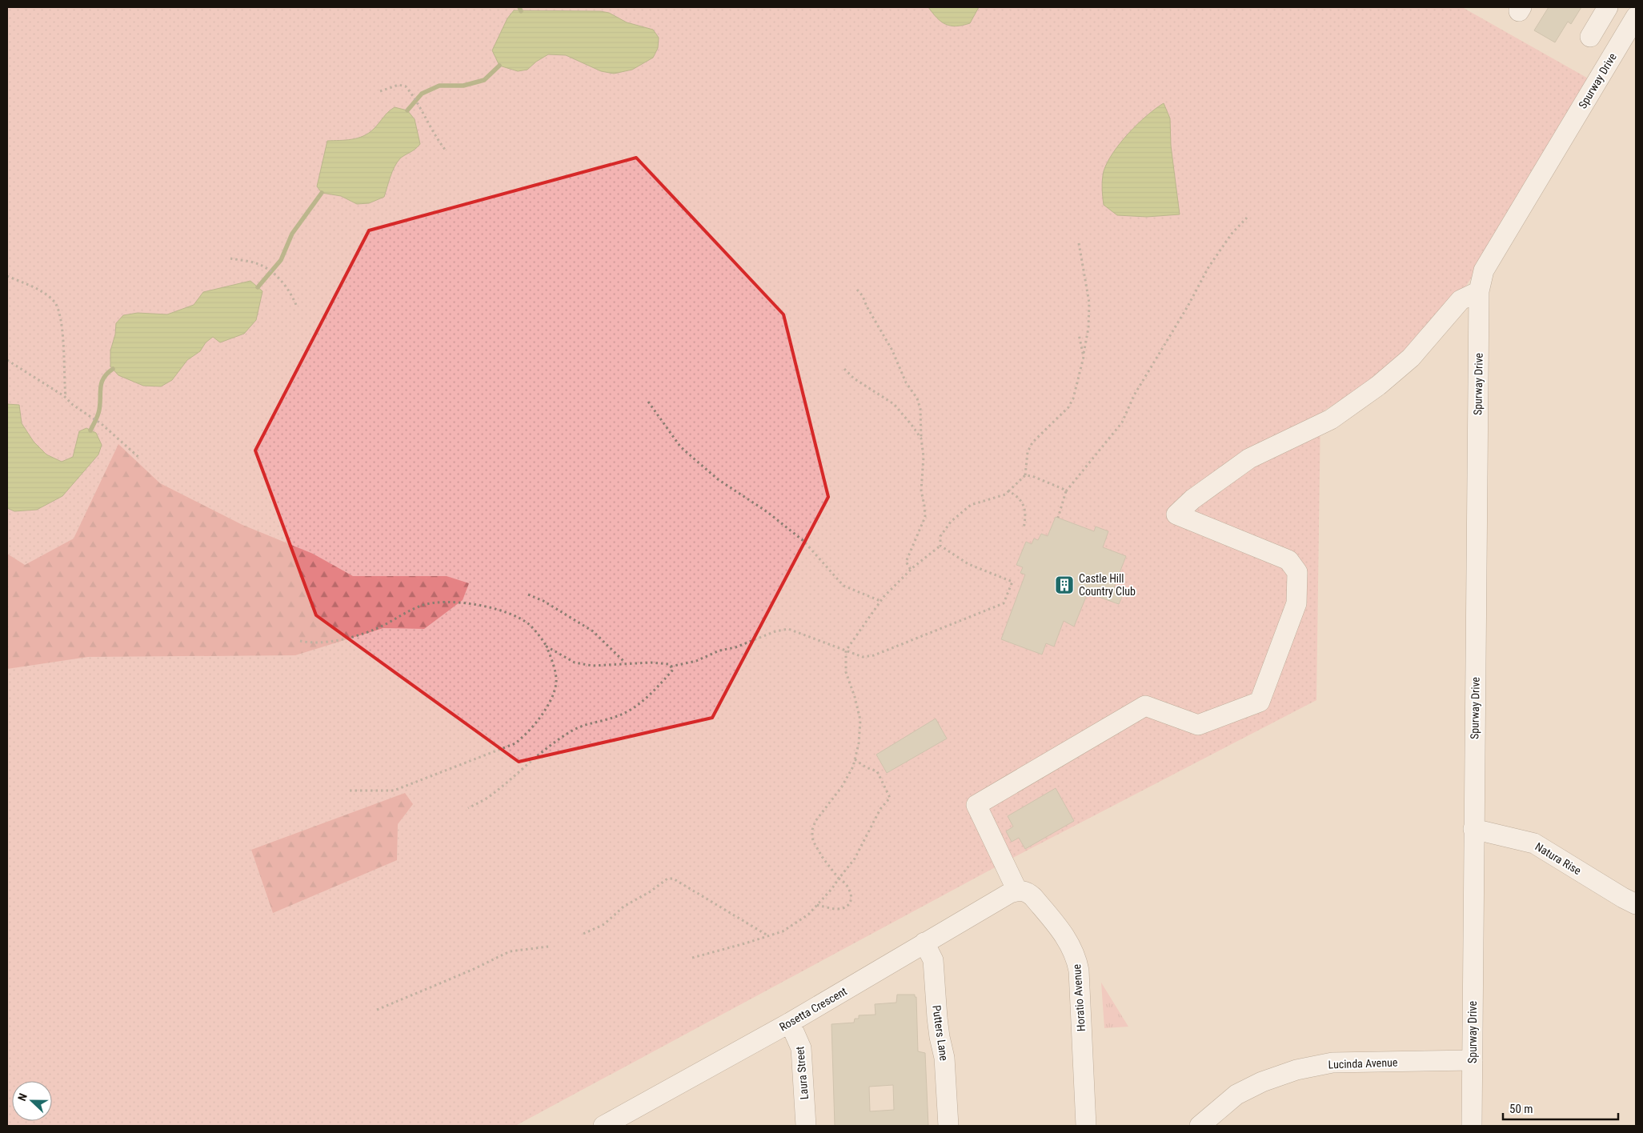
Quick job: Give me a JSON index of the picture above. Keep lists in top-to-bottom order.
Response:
{
  "streets": {
    "street": [
      "Spurway Drive",
      "Natura Rise",
      "Horatio Avenue",
      "Rosetta Crescent",
      "Putters Lane",
      "Lucinda Avenue",
      "Laura Street"
    ]
  },
  "crossings": [
    ["Spurway Drive", "Natura Rise"],
    ["Spurway Drive", "Lucinda Avenue"],
    ["Horatio Avenue", "Rosetta Crescent"],
    ["Rosetta Crescent", "Putters Lane"],
    ["Rosetta Crescent", "Laura Street"]
  ],
  "places": {
    "building": ["Castle Hill Country Club"]
  },
  "scale_bar": "50 m",
  "north": "left"
}
